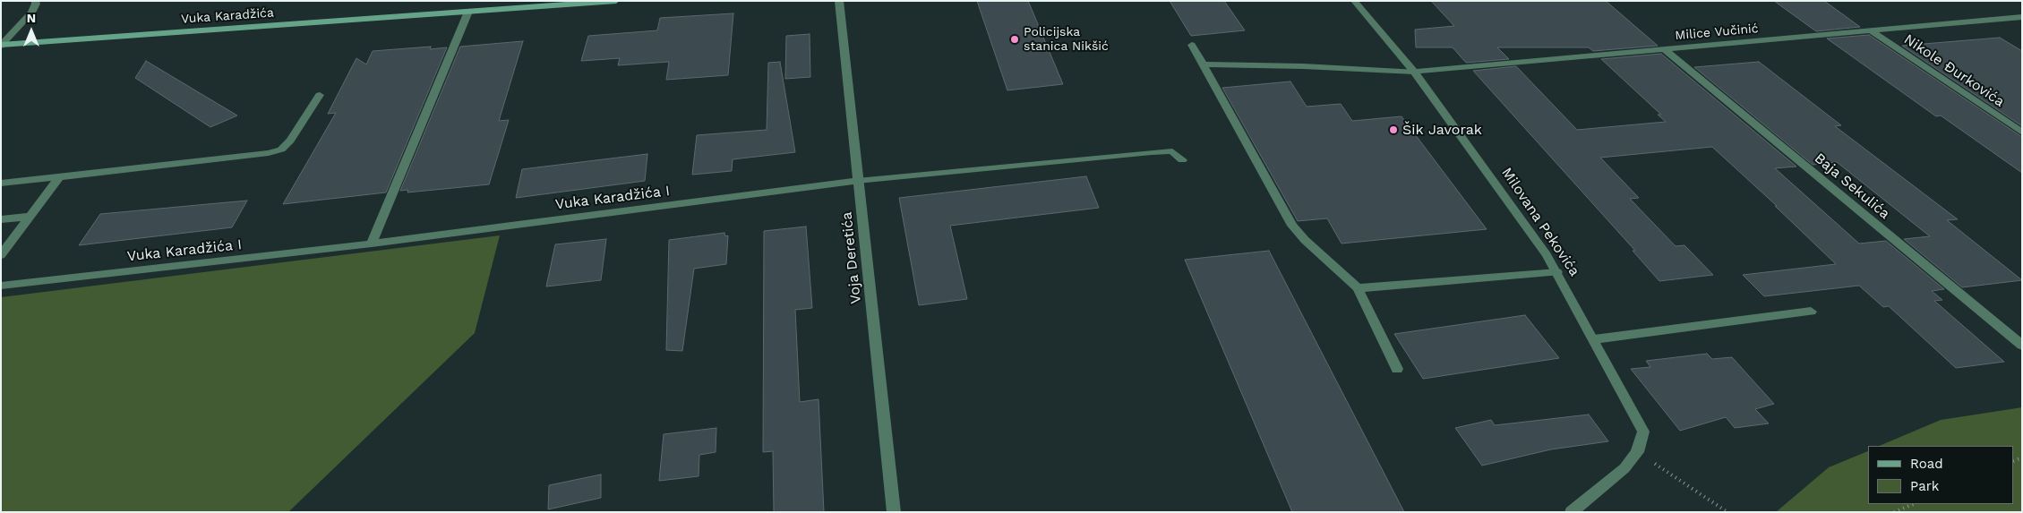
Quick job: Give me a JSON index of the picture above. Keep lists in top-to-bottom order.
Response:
{
  "streets": {
    "street": [
      "Vuka Karadžića",
      "Milice Vučinić",
      "Nikole Đurkovića",
      "Baja Sekulića",
      "Vuka Karadžića I",
      "Milovana Pekovića",
      "Voja Deretića"
    ]
  },
  "crossings": [
    ["Milice Vučinić", "Nikole Đurkovića"],
    ["Milice Vučinić", "Baja Sekulića"],
    ["Milice Vučinić", "Milovana Pekovića"],
    ["Vuka Karadžića I", "Voja Deretića"]
  ],
  "places": ["Policijska stanica Nikšić", "Šik Javorak"],
  "legend": ["Road", "Park"],
  "north": "top"
}
